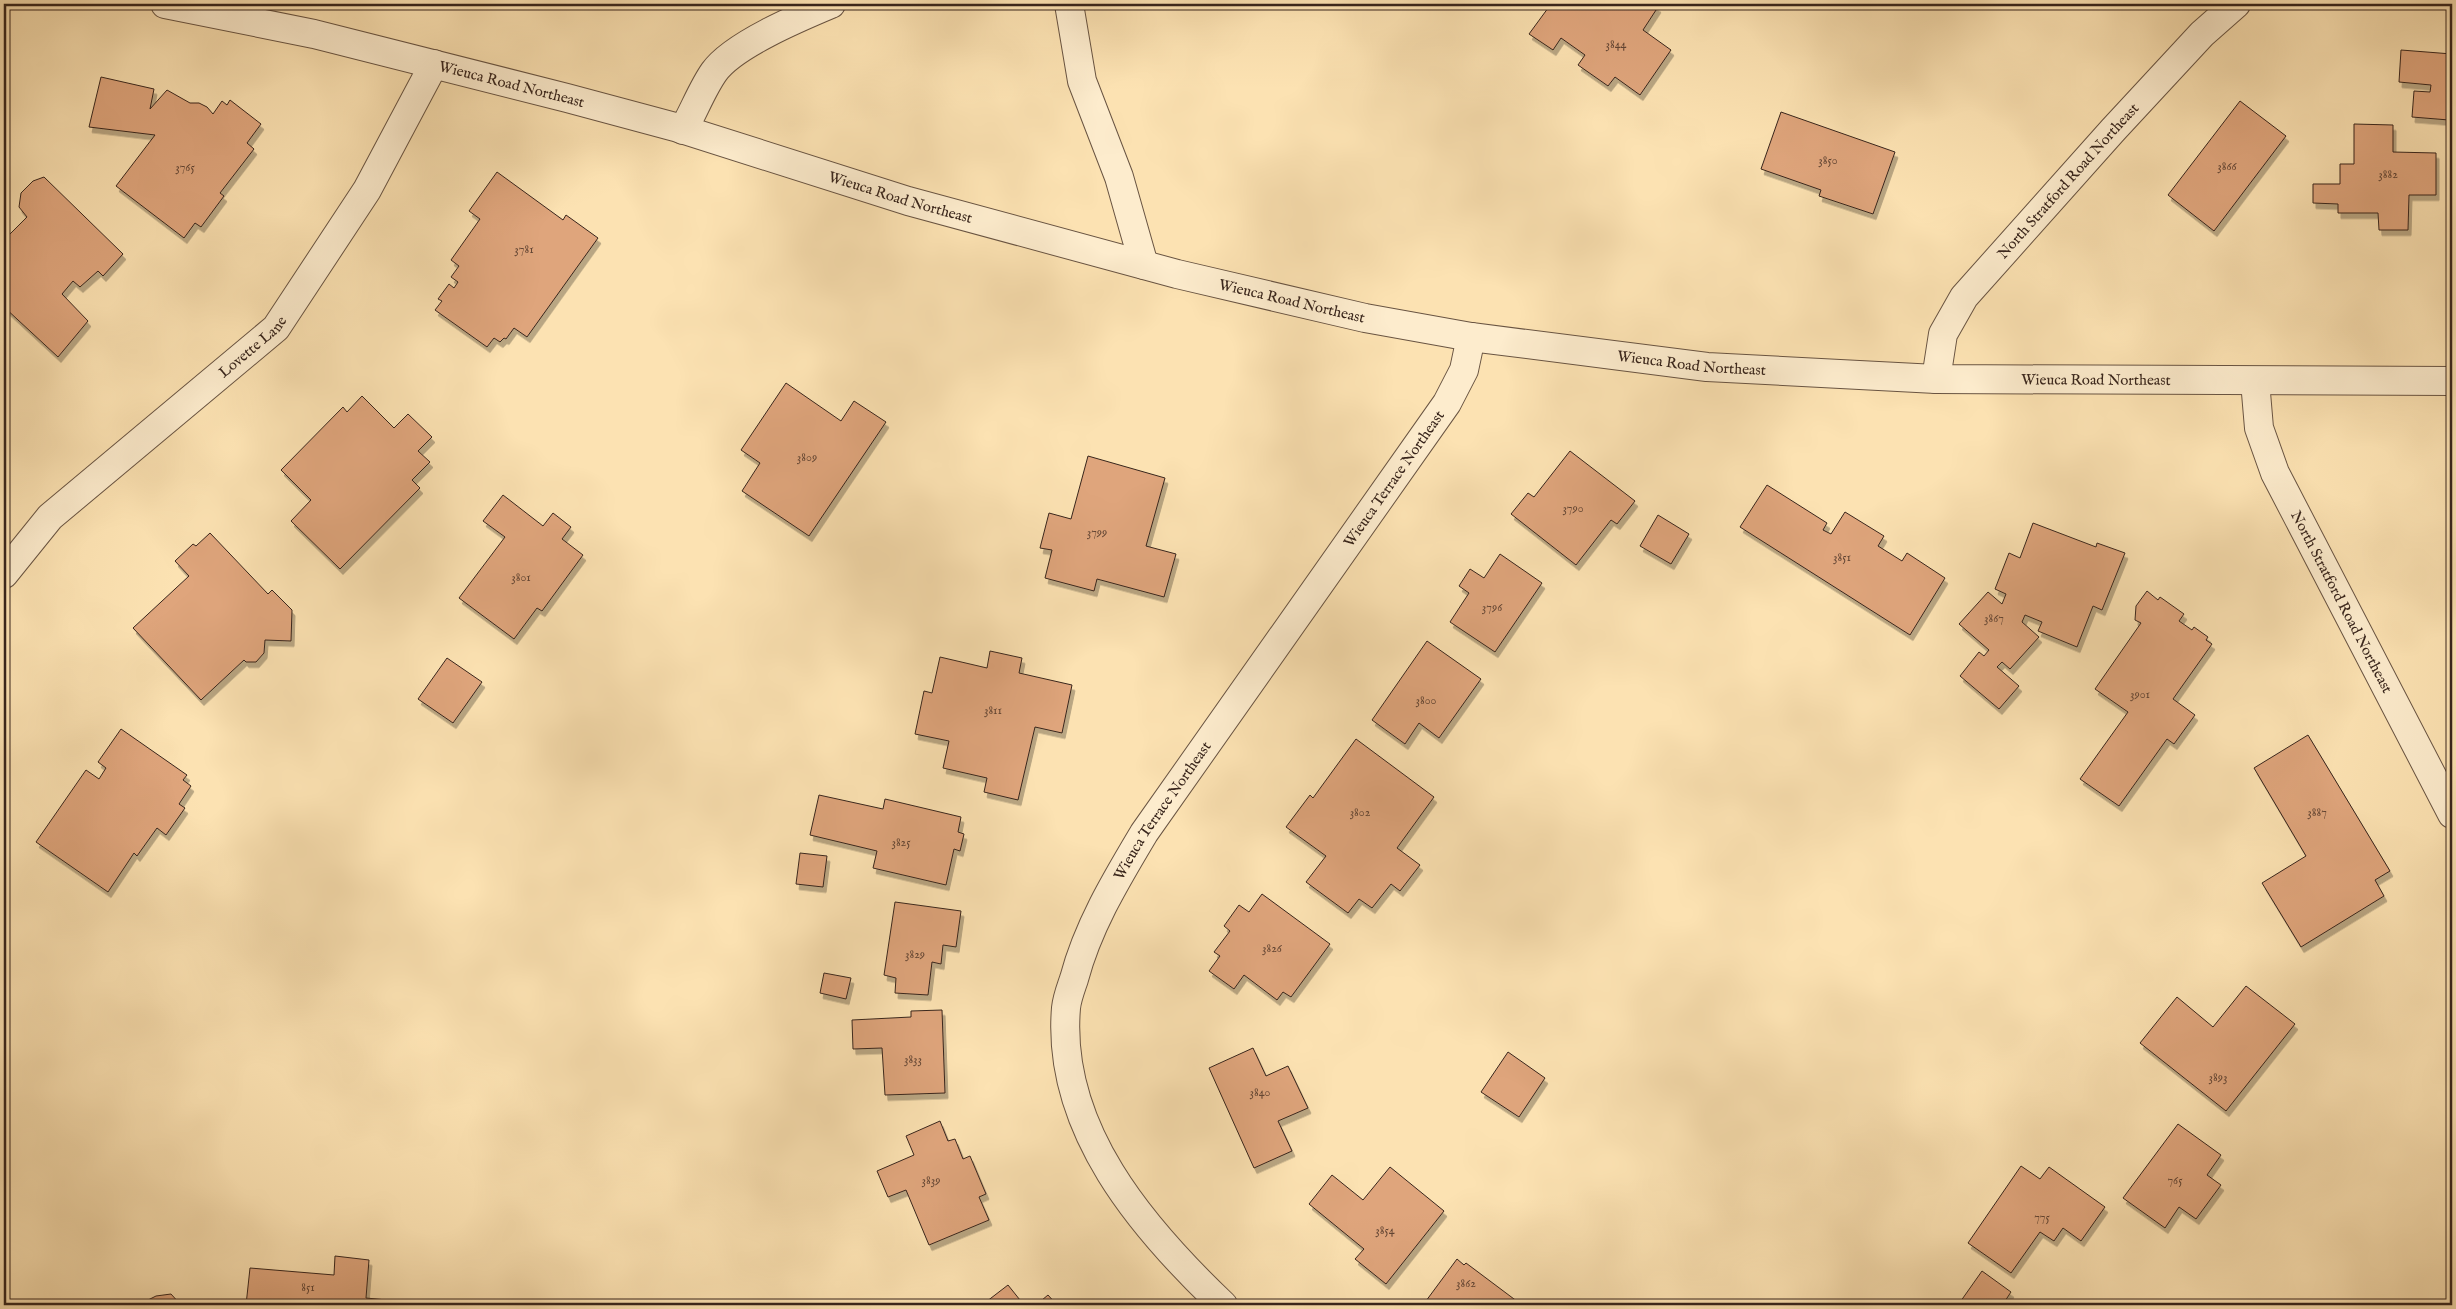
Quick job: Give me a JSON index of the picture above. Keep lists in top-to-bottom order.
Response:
{
  "streets": {
    "street": [
      "Wieuca Road Northeast",
      "North Stratford Road Northeast",
      "Lovette Lane",
      "Wieuca Terrace Northeast"
    ]
  },
  "crossings": [
    ["Wieuca Road Northeast", "North Stratford Road Northeast"],
    ["Wieuca Road Northeast", "Lovette Lane"],
    ["Wieuca Road Northeast", "Wieuca Terrace Northeast"]
  ],
  "house_numbers": [
    "3844",
    "3850",
    "3866",
    "3765",
    "3882",
    "3781",
    "3809",
    "3790",
    "3799",
    "3851",
    "3801",
    "3796",
    "3867",
    "3901",
    "3800",
    "3811",
    "3802",
    "3887",
    "3825",
    "3826",
    "3829",
    "3833",
    "3893",
    "3840",
    "3839",
    "765",
    "775",
    "3854",
    "3862",
    "851"
  ]
}
